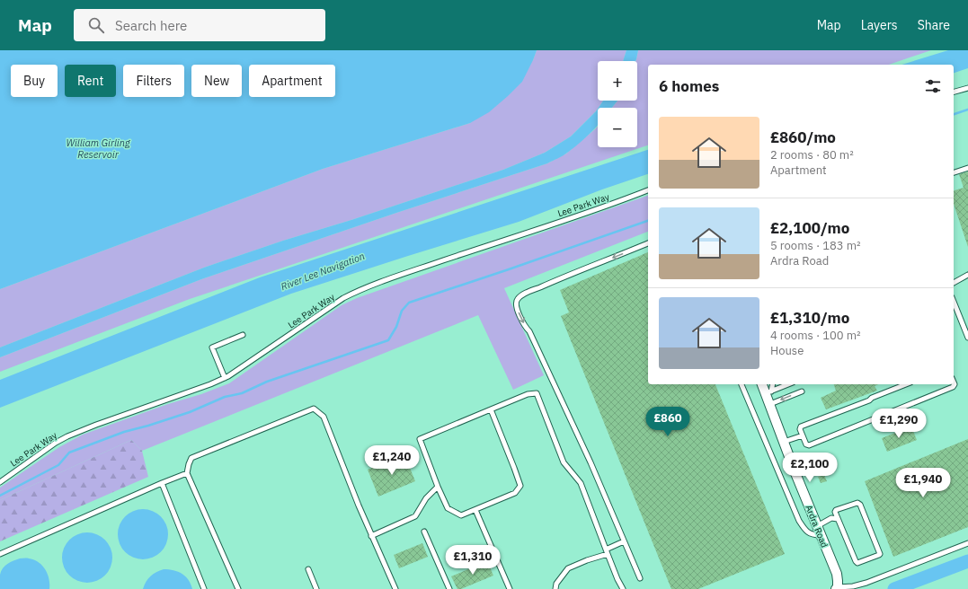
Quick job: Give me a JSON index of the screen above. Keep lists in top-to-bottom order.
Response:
{
  "streets": {
    "street": ["Ardra Road"],
    "lane": ["Lee Park Way"]
  },
  "water": ["William Girling Reservoir", "River Lee Navigation"],
  "page": {
    "header": "Map",
    "search": "Search here",
    "nav": ["Map", "Layers", "Share"],
    "map_buttons": ["+", "−"],
    "chip": [
      "Buy",
      "Rent",
      "Filters",
      "New",
      "Apartment"
    ],
    "heading": "6 homes",
    "list": [
      {
        "name": "£860/mo",
        "note": "2 rooms · 80 m² · Apartment"
      },
      {
        "name": "£2,100/mo",
        "note": "5 rooms · 183 m² · Ardra Road"
      },
      {
        "name": "£1,310/mo",
        "note": "4 rooms · 100 m² · House"
      }
    ],
    "price": [
      "£860",
      "£1,290",
      "£1,240",
      "£2,100",
      "£1,940",
      "£1,310"
    ]
  }
}
